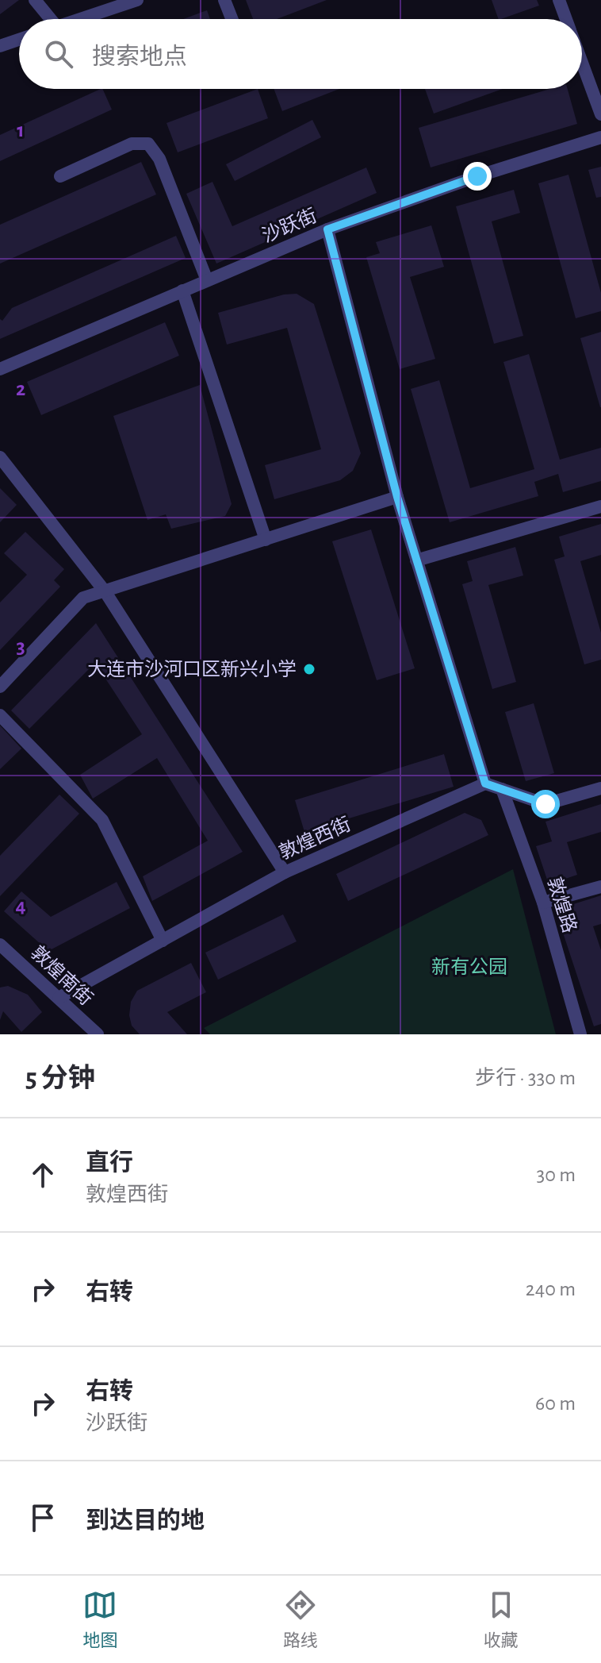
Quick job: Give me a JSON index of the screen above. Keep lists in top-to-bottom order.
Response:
{
  "streets": {
    "street": [
      "沙跃街",
      "敦煌西街",
      "敦煌路",
      "敦煌南街"
    ]
  },
  "crossings": [
    ["敦煌西街", "敦煌南街"]
  ],
  "parks": ["新有公园"],
  "places": ["大连市沙河口区新兴小学"],
  "page": {
    "search": "搜索地点",
    "heading": ["5 分钟", "步行 · 330 m"],
    "list": [
      ["直行", "敦煌西街", "30 m"],
      ["右转", "240 m"],
      ["右转", "沙跃街", "60 m"],
      "到达目的地"
    ],
    "nav": ["地图", "路线", "收藏"]
  },
  "grid": {
    "rows": [
      "1",
      "2",
      "3",
      "4"
    ]
  }
}
